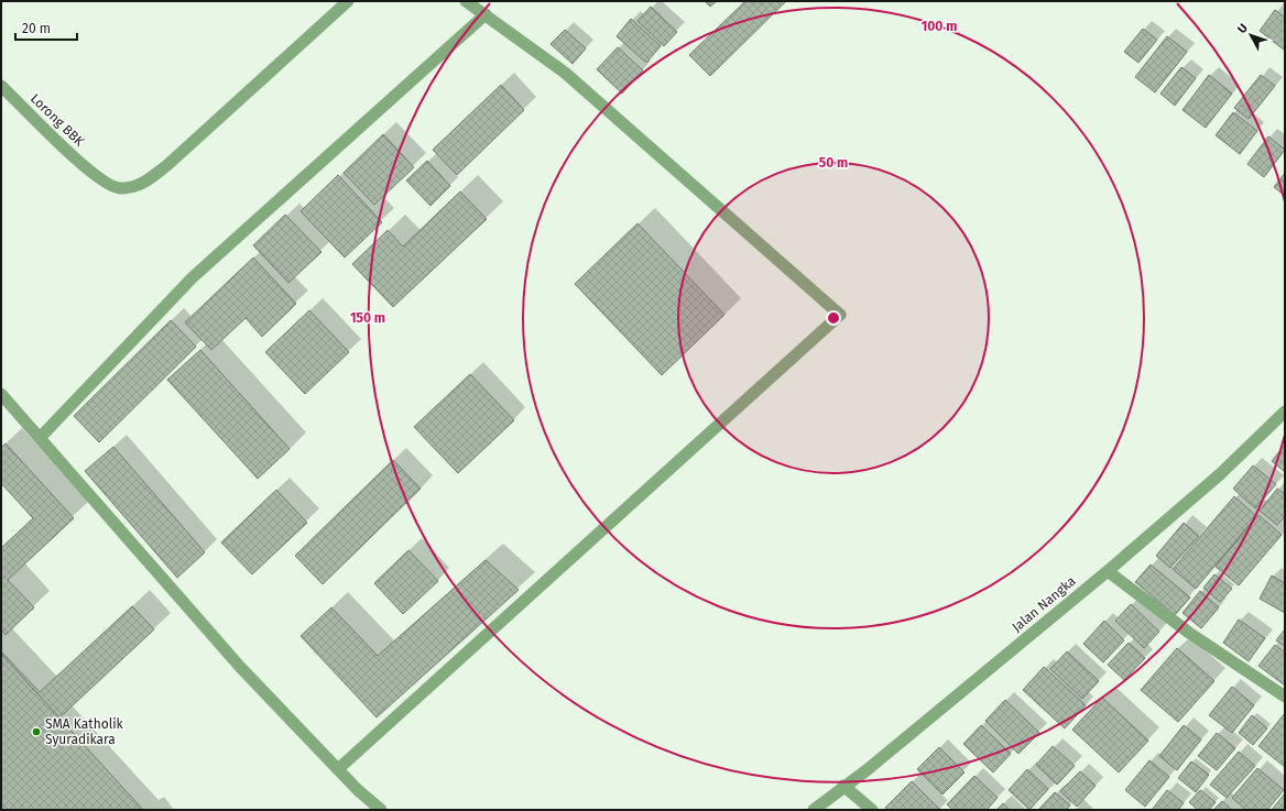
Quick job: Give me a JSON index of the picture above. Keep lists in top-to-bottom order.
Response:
{
  "streets": {
    "street": ["Lorong BBK", "Jalan Nangka"]
  },
  "places": ["SMA Katholik Syuradikara"],
  "scale_bar": "20 m",
  "north": "top left",
  "rings": ["100 m", "50 m", "150 m"]
}
